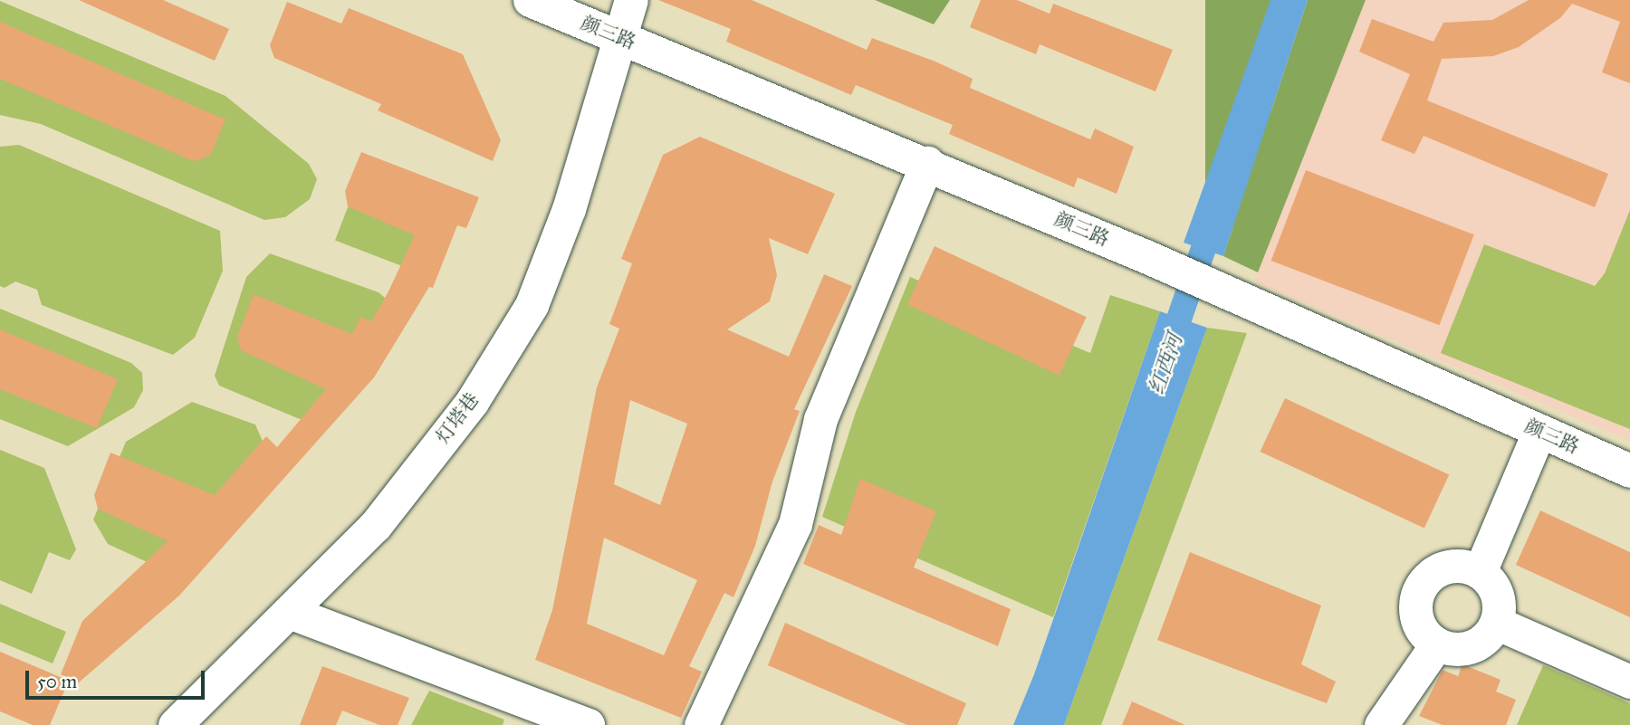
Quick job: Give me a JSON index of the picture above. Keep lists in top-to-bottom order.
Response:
{
  "streets": {
    "street": ["颜三路", "灯塔巷"]
  },
  "crossings": [
    ["颜三路", "灯塔巷"]
  ],
  "water": ["红西河"],
  "scale_bar": "50 m"
}
